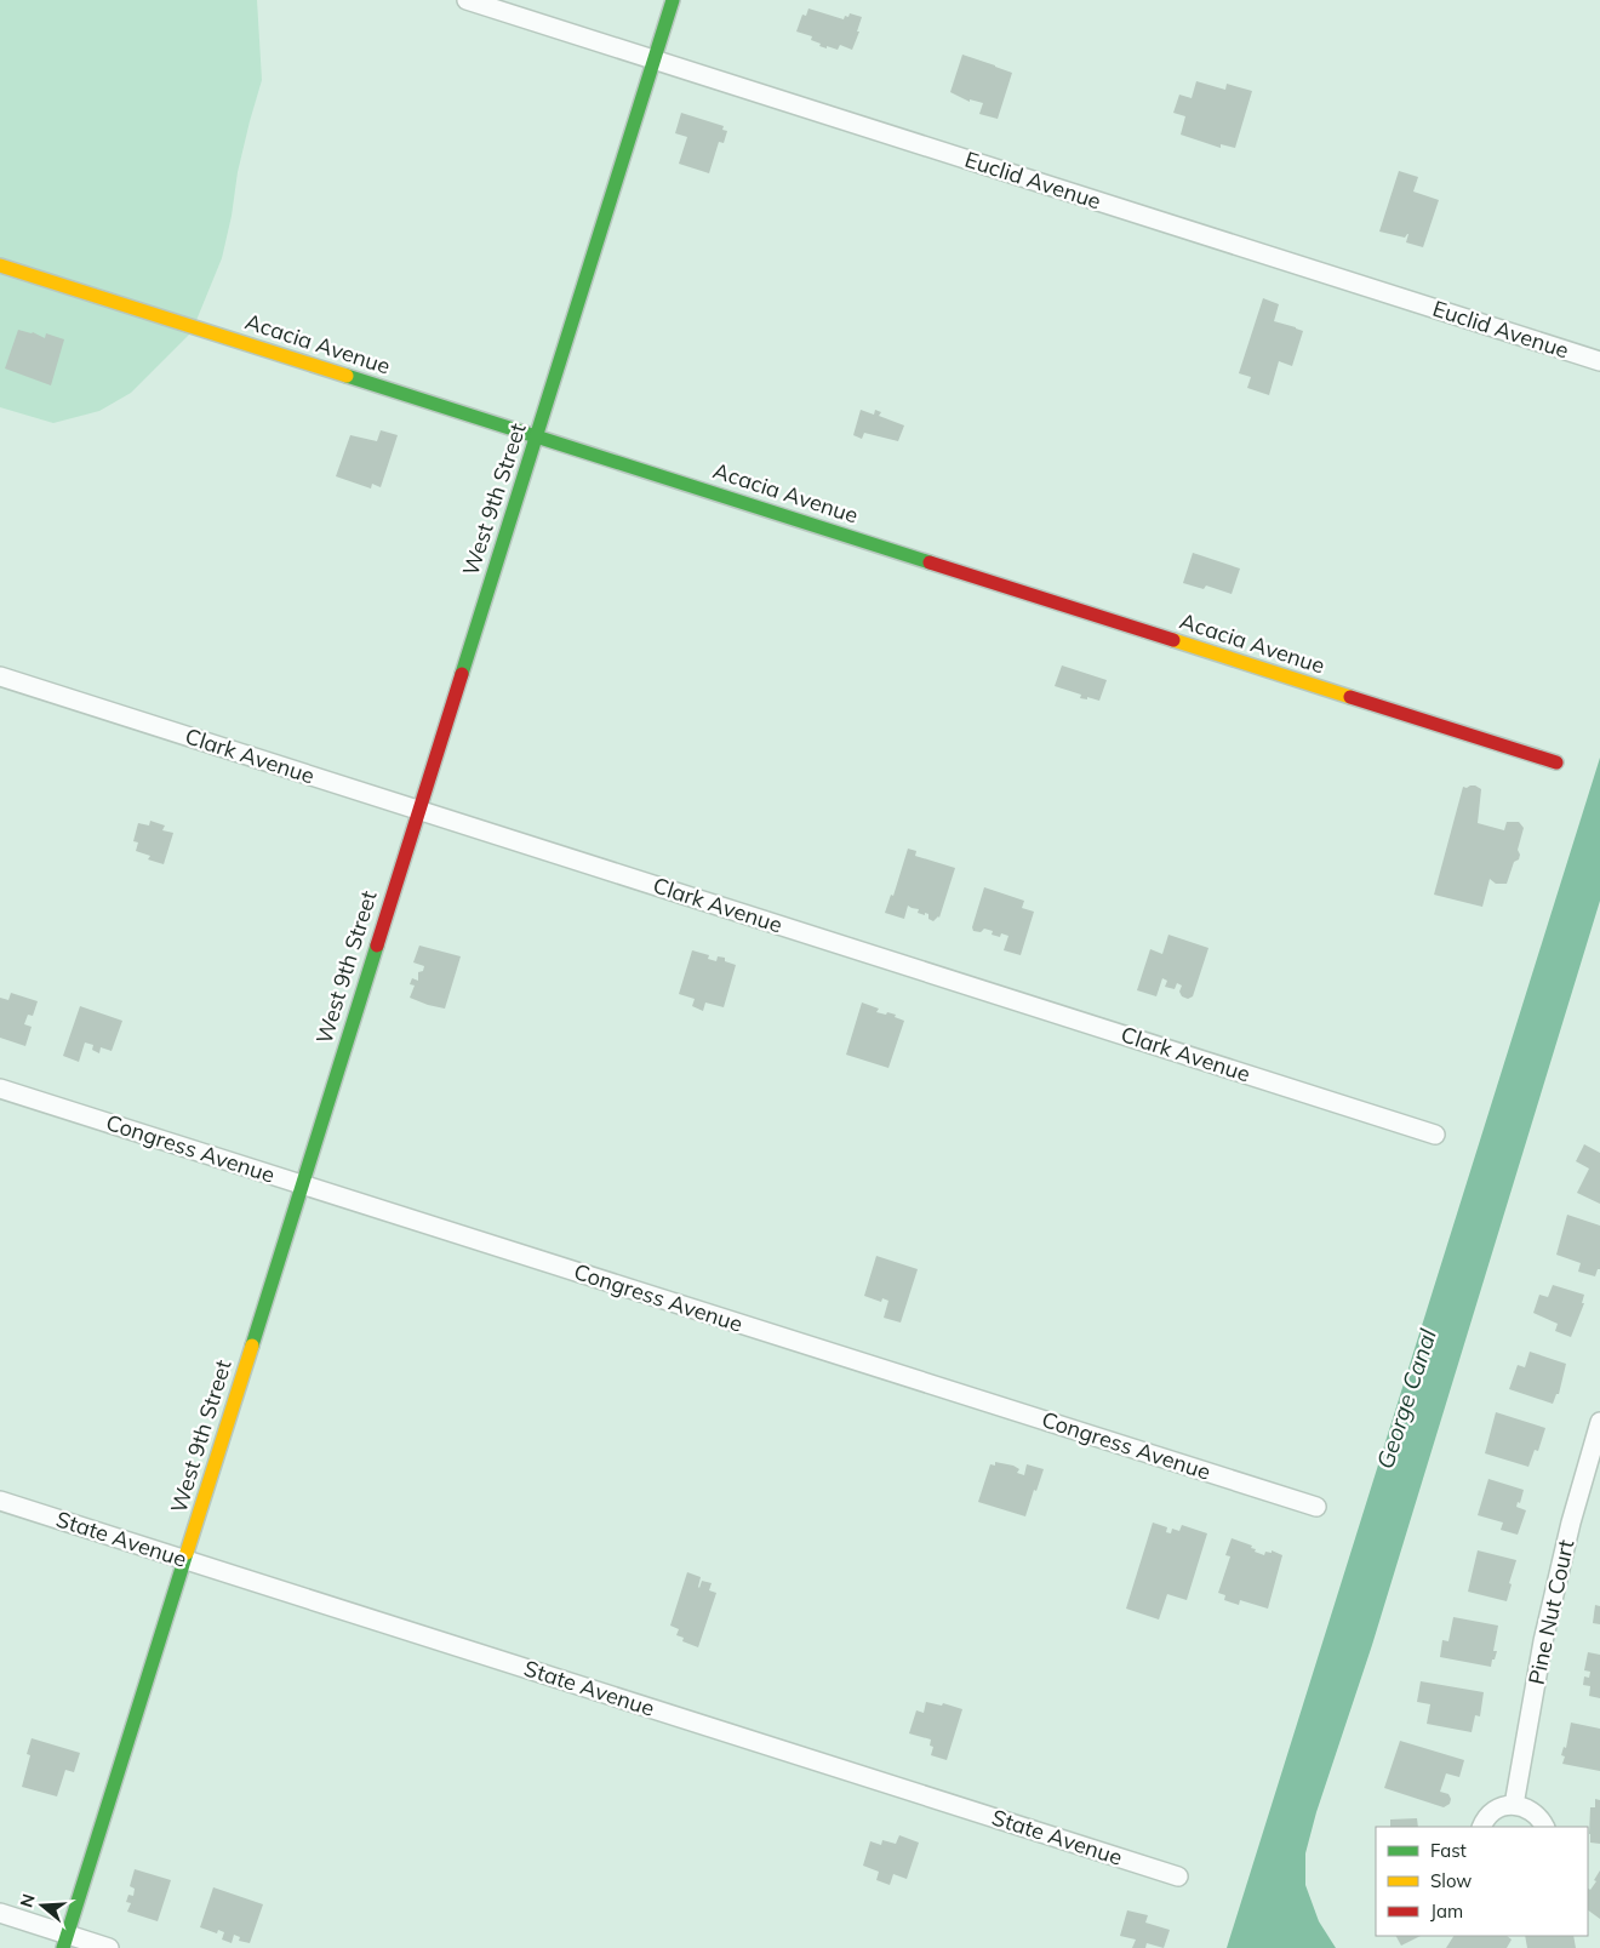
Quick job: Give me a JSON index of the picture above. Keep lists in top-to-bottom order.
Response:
{
  "streets": {
    "street": [
      "Euclid Avenue",
      "Acacia Avenue",
      "West 9th Street",
      "Clark Avenue",
      "Congress Avenue",
      "State Avenue",
      "Pine Nut Court"
    ]
  },
  "crossings": [
    ["Euclid Avenue", "West 9th Street"],
    ["Acacia Avenue", "West 9th Street"],
    ["West 9th Street", "Clark Avenue"],
    ["West 9th Street", "Congress Avenue"],
    ["West 9th Street", "State Avenue"]
  ],
  "water": ["George Canal"],
  "legend": ["Fast", "Slow", "Jam"],
  "north": "left"
}
